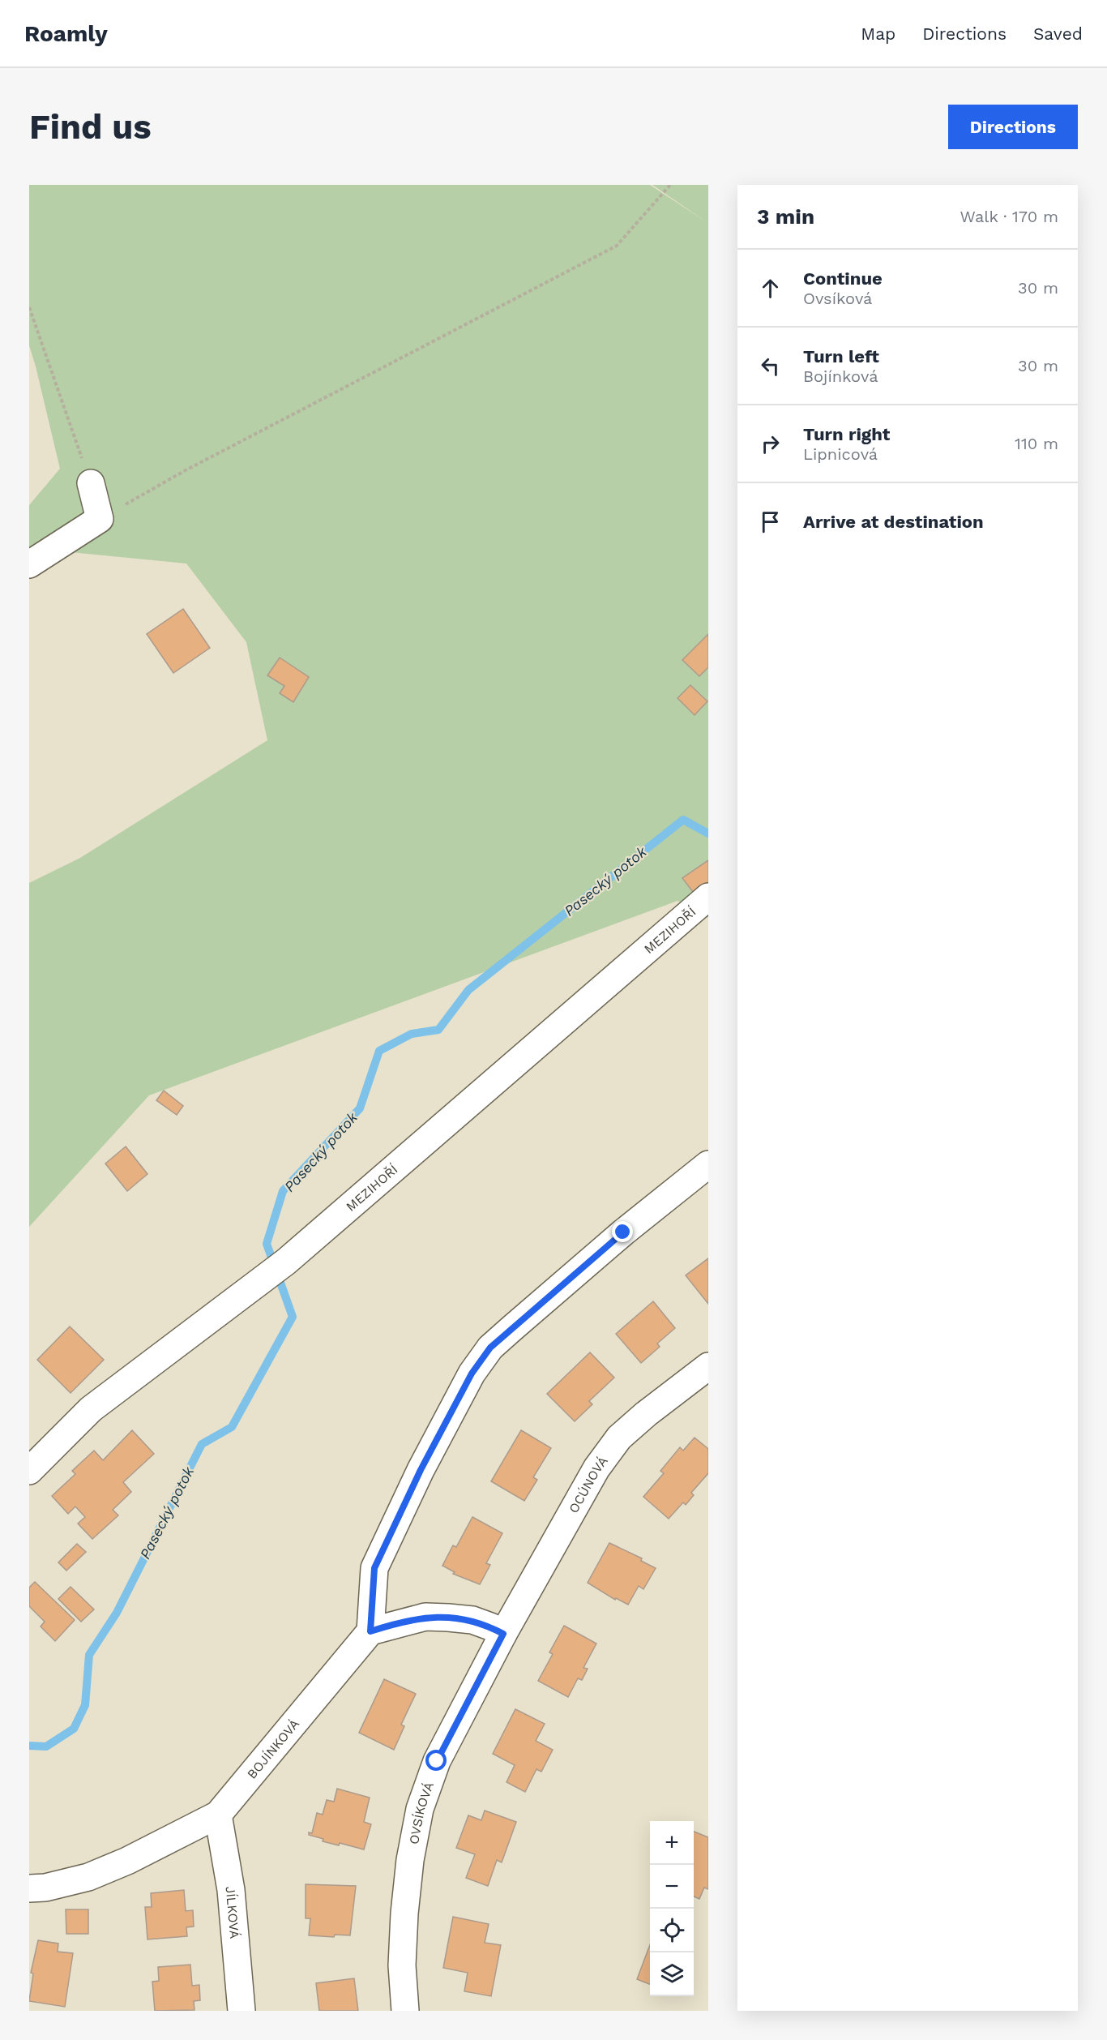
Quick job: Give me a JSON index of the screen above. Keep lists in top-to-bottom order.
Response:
{
  "streets": {
    "street": [
      "MEZIHOŘÍ",
      "OCÚNOVÁ",
      "BOJÍNKOVÁ",
      "OVSÍKOVÁ",
      "JÍLKOVÁ"
    ]
  },
  "crossings": [
    ["OCÚNOVÁ", "OVSÍKOVÁ"],
    ["BOJÍNKOVÁ", "JÍLKOVÁ"]
  ],
  "water": ["Pasecký potok"],
  "page": {
    "header": "Roamly",
    "nav": ["Map", "Directions", "Saved"],
    "buttons": "Directions",
    "title": "Find us",
    "heading": ["3 min", "Walk · 170 m"],
    "list": [
      ["Continue", "Ovsíková", "30 m"],
      ["Turn left", "Bojínková", "30 m"],
      ["Turn right", "Lipnicová", "110 m"],
      "Arrive at destination"
    ],
    "map_buttons": ["+", "−"]
  }
}
